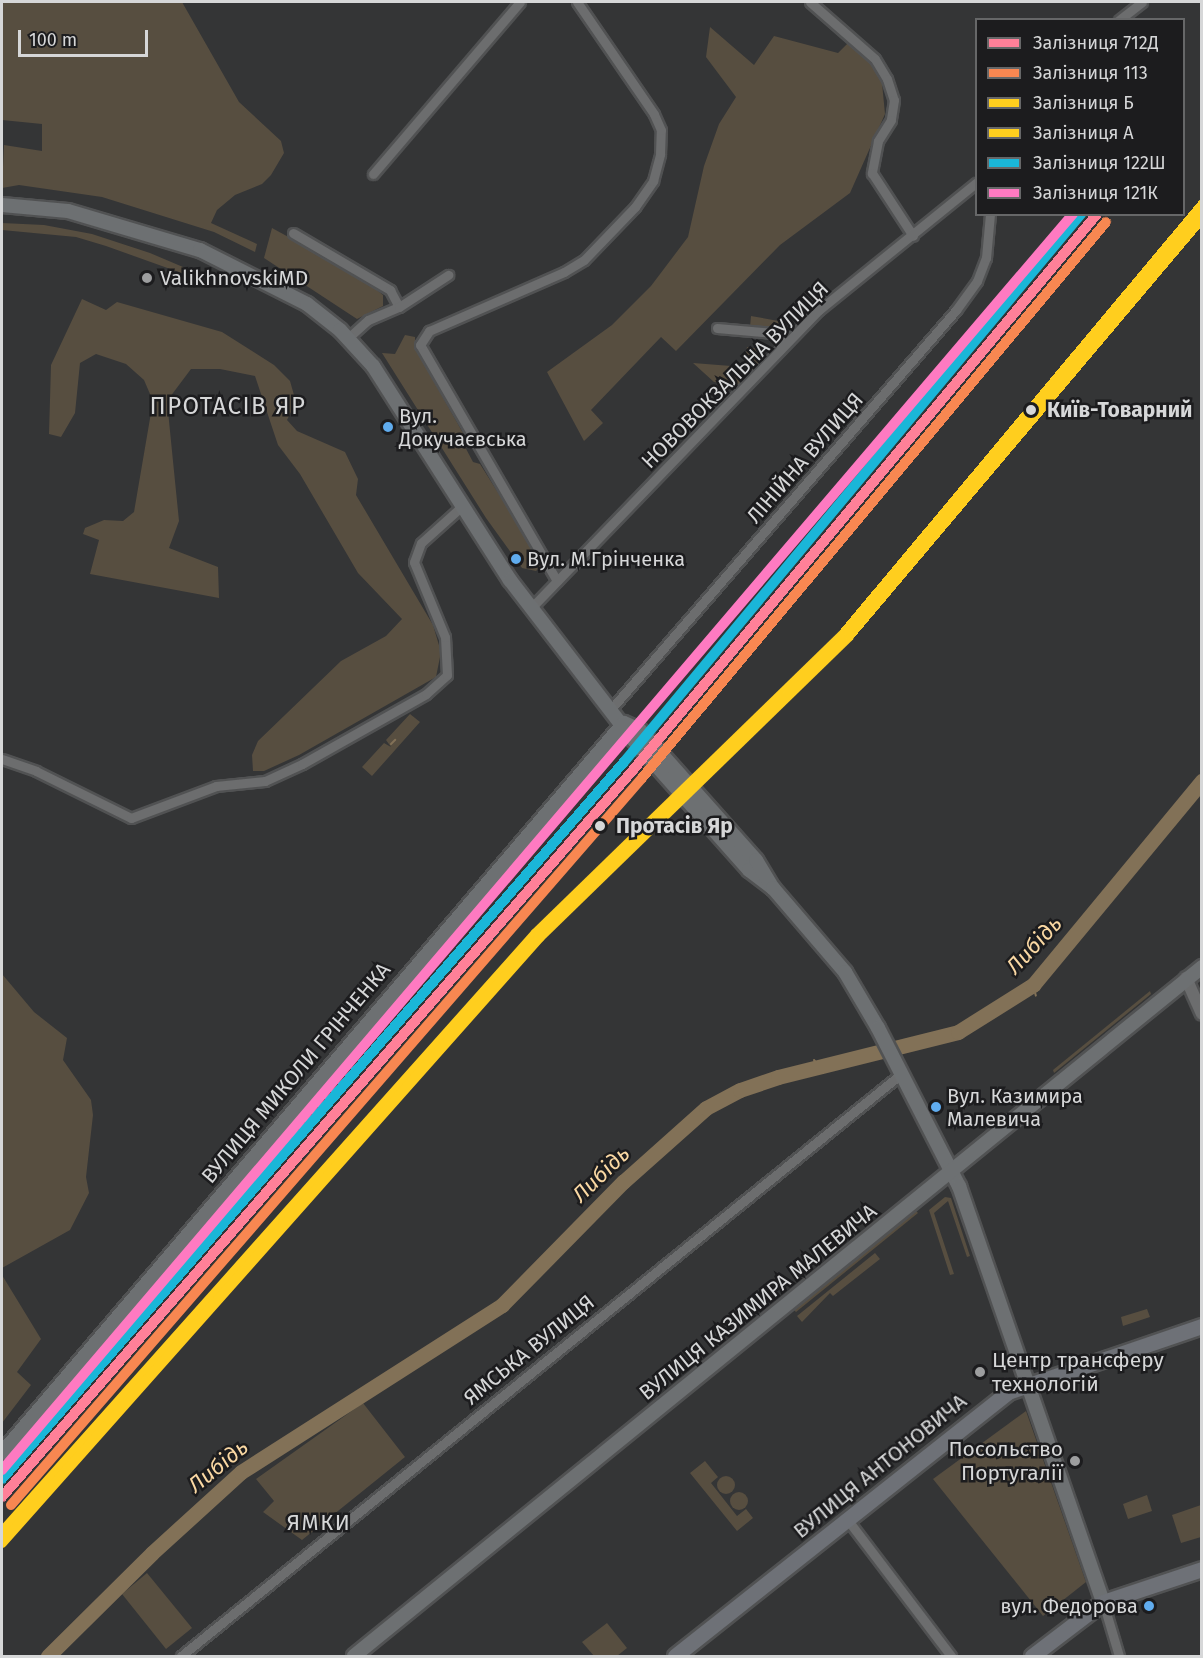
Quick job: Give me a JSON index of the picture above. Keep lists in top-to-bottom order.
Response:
{
  "streets": {
    "main road": ["ВУЛИЦЯ МИКОЛИ ГРІНЧЕНКА", "ВУЛИЦЯ КАЗИМИРА МАЛЕВИЧА", "ВУЛИЦЯ АНТОНОВИЧА"],
    "street": ["НОВОВОКЗАЛЬНА ВУЛИЦЯ", "ЛІНІЙНА ВУЛИЦЯ", "ЯМСЬКА ВУЛИЦЯ"]
  },
  "districts": ["ПРОТАСІВ ЯР", "ЯМКИ"],
  "water": ["Либідь"],
  "places": [
    "ValikhnovskiMD",
    "Київ-Товарний",
    "Вул. Докучаєвська",
    "Вул. М.Грінченка",
    "Протасів Яр",
    "Вул. Казимира Малевича",
    "Центр трансферу технологій",
    "Посольство Португалії",
    "вул. Федорова"
  ],
  "lines": [
    "rail line Б",
    "rail line 712Д",
    "rail line 122Ш",
    "rail line 121К",
    "rail line A",
    "rail line 113"
  ],
  "legend": [
    "Залізниця 712Д",
    "Залізниця 113",
    "Залізниця Б",
    "Залізниця A",
    "Залізниця 122Ш",
    "Залізниця 121К"
  ],
  "scale_bar": "100 m"
}
